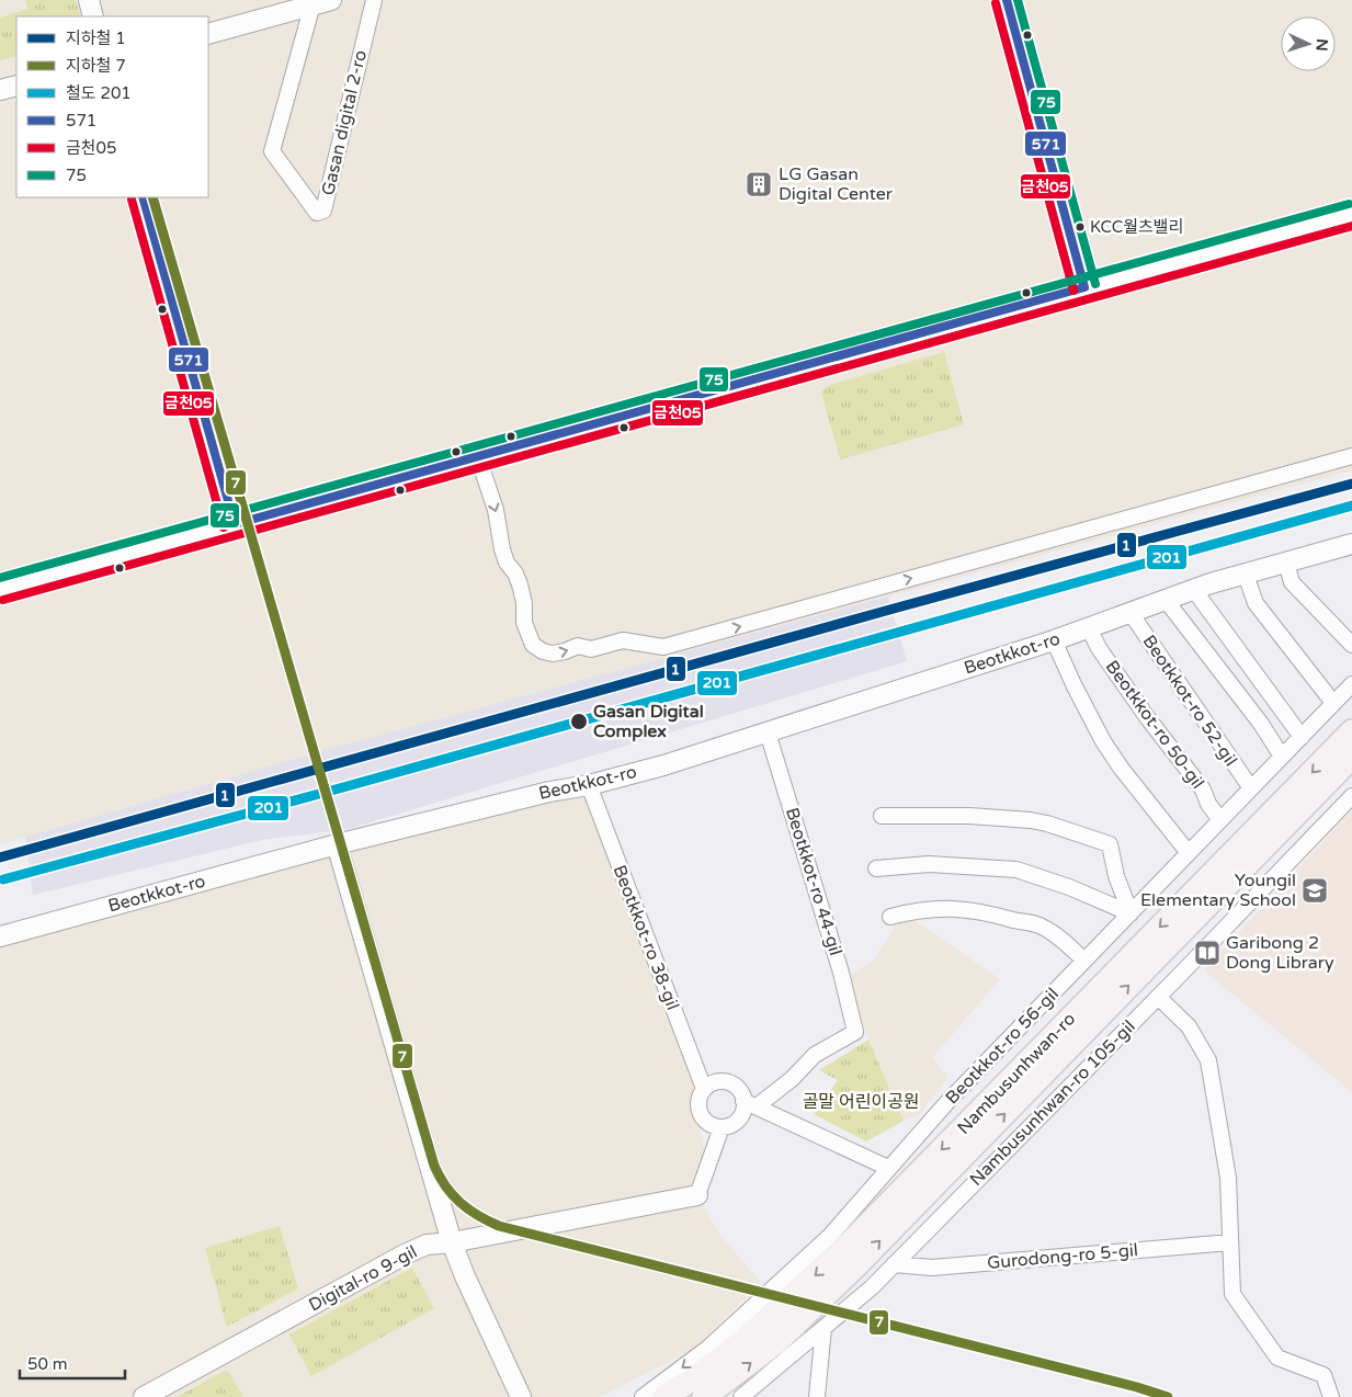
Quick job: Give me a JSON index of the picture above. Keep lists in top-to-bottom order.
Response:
{
  "streets": {
    "main road": ["Nambusunhwan-ro"],
    "street": [
      "Gasan digital 2-ro",
      "Beotkkot-ro",
      "Beotkkot-ro 52-gil",
      "Beotkkot-ro 50-gil",
      "Beotkkot-ro 44-gil",
      "Beotkkot-ro 38-gil",
      "Beotkkot-ro 56-gil",
      "Nambusunhwan-ro 105-gil",
      "Gurodong-ro 5-gil",
      "Digital-ro 9-gil"
    ]
  },
  "crossings": [
    ["Beotkkot-ro", "Beotkkot-ro 52-gil"],
    ["Beotkkot-ro", "Beotkkot-ro 50-gil"],
    ["Beotkkot-ro", "Beotkkot-ro 44-gil"],
    ["Beotkkot-ro", "Beotkkot-ro 38-gil"],
    ["Beotkkot-ro 52-gil", "Beotkkot-ro 56-gil"],
    ["Beotkkot-ro 50-gil", "Beotkkot-ro 56-gil"],
    ["Beotkkot-ro 44-gil", "Beotkkot-ro 38-gil"],
    ["Nambusunhwan-ro 105-gil", "Gurodong-ro 5-gil"]
  ],
  "parks": ["골말 어린이공원"],
  "places": {
    "building": ["LG Gasan Digital Center"],
    "other": ["KCC월츠밸리", "Gasan Digital Complex"],
    "school or university": ["Youngil Elementary School"],
    "library": ["Garibong 2 Dong Library"]
  },
  "lines": [
    "transit line 571",
    "transit line 75",
    "transit line 금천05",
    "metro line 7",
    "metro line 1",
    "rail line 201"
  ],
  "legend": [
    "지하철 1",
    "지하철 7",
    "철도 201",
    "571",
    "금천05",
    "75"
  ],
  "scale_bar": "50 m",
  "north": "right"
}
